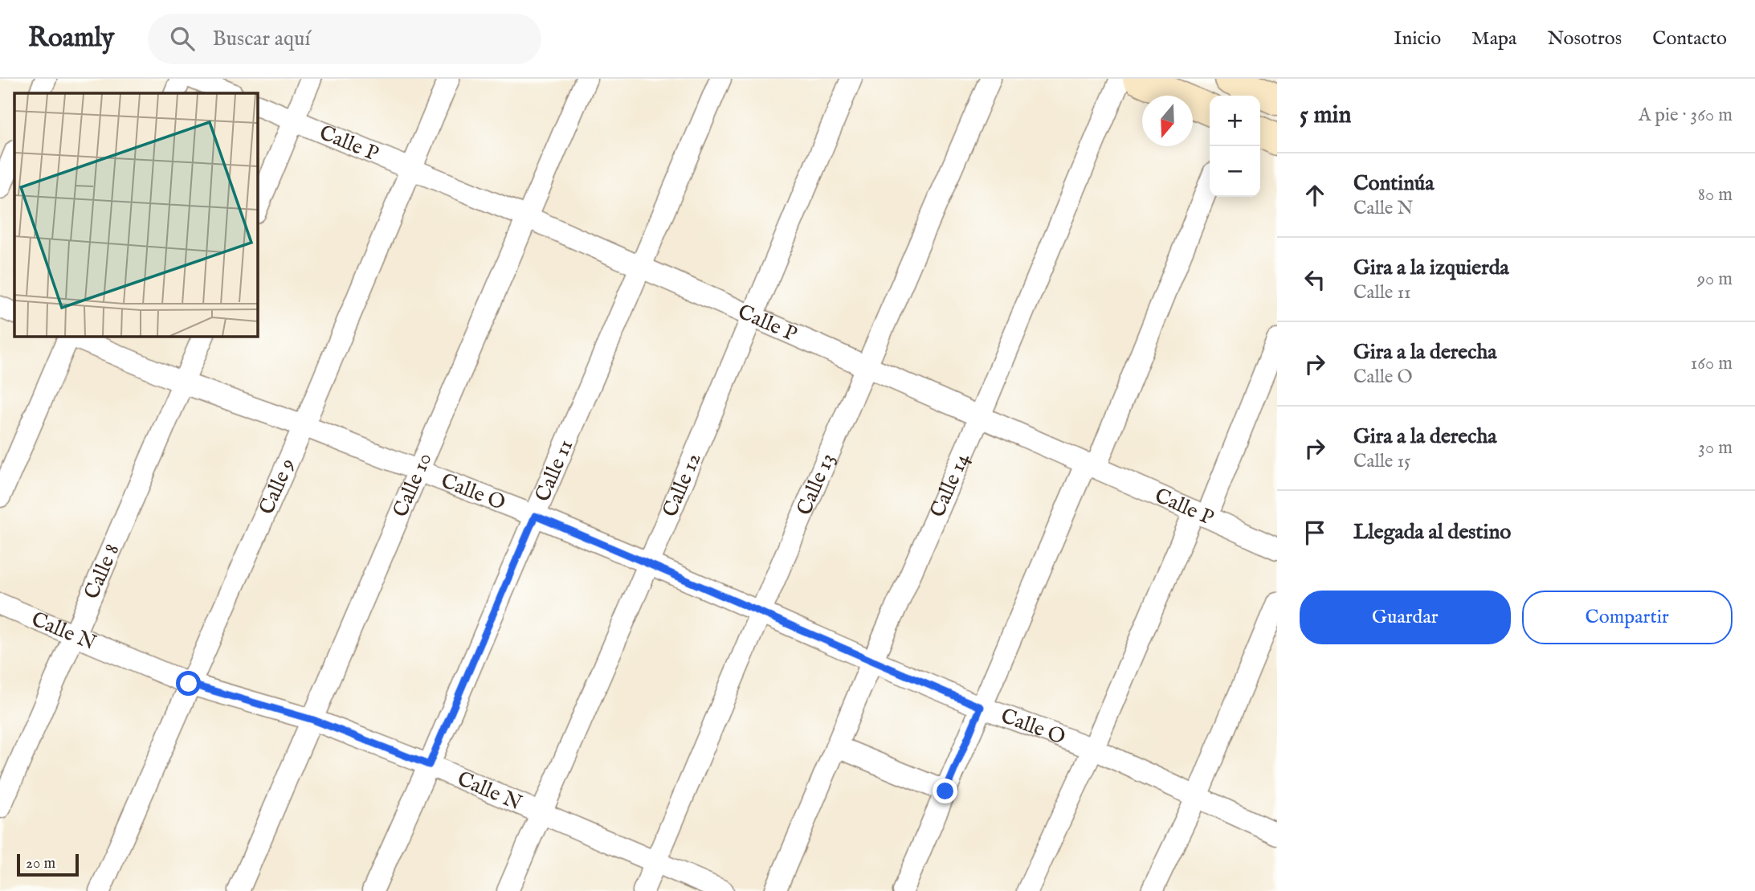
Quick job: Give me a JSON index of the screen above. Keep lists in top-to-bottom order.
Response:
{
  "streets": {
    "street": [
      "Calle P",
      "Calle 11",
      "Calle 10",
      "Calle 13",
      "Calle 12",
      "Calle 14",
      "Calle 9",
      "Calle O",
      "Calle 8",
      "Calle N"
    ]
  },
  "crossings": [
    ["Calle P", "Calle 11"],
    ["Calle P", "Calle 10"],
    ["Calle P", "Calle 13"],
    ["Calle P", "Calle 12"],
    ["Calle P", "Calle 14"],
    ["Calle P", "Calle 9"],
    ["Calle 11", "Calle O"],
    ["Calle 11", "Calle N"],
    ["Calle 10", "Calle O"],
    ["Calle 10", "Calle N"],
    ["Calle 13", "Calle O"],
    ["Calle 13", "Calle N"],
    ["Calle 12", "Calle O"],
    ["Calle 12", "Calle N"],
    ["Calle 14", "Calle O"],
    ["Calle 9", "Calle O"],
    ["Calle 9", "Calle N"],
    ["Calle O", "Calle 8"],
    ["Calle 8", "Calle N"]
  ],
  "scale_bar": "20 m",
  "north": "bottom",
  "page": {
    "header": "Roamly",
    "search": "Buscar aquí",
    "nav": [
      "Inicio",
      "Mapa",
      "Nosotros",
      "Contacto"
    ],
    "heading": ["5 min", "A pie · 360 m"],
    "map_buttons": ["+", "−"],
    "list": [
      ["Continúa", "Calle N", "80 m"],
      ["Gira a la izquierda", "Calle 11", "90 m"],
      ["Gira a la derecha", "Calle O", "160 m"],
      ["Gira a la derecha", "Calle 15", "30 m"],
      "Llegada al destino"
    ],
    "buttons": ["Guardar", "Compartir"],
    "scale": "20 m"
  }
}
